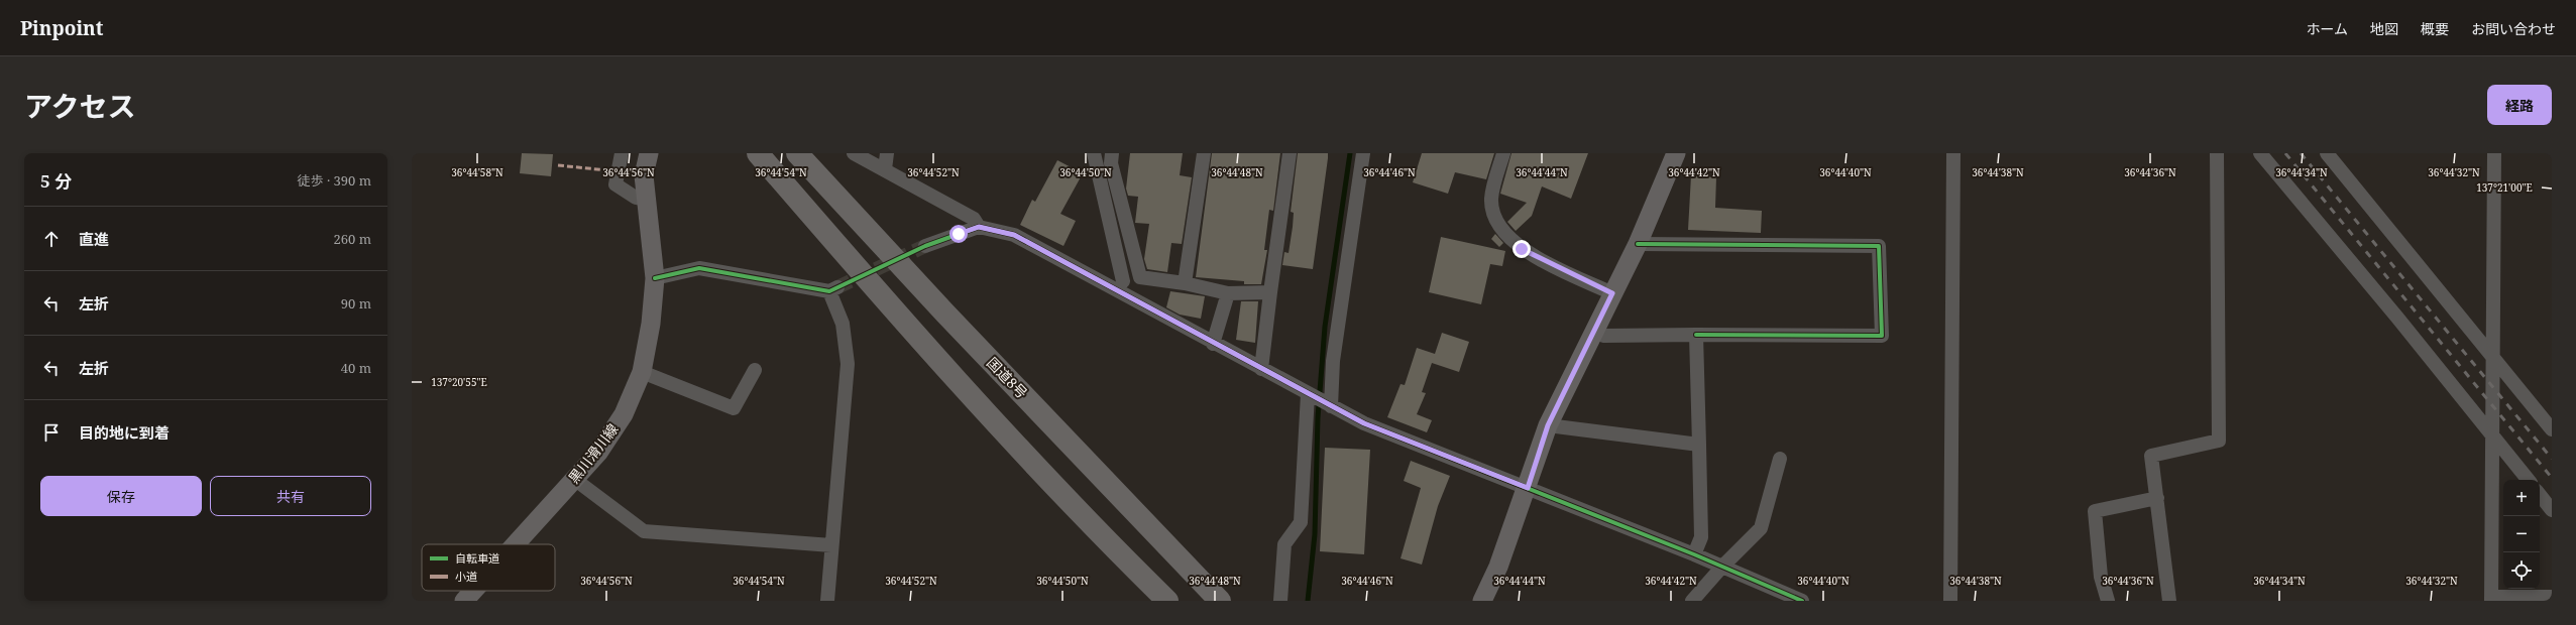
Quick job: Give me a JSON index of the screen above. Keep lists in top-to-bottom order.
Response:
{
  "streets": {
    "highway": ["国道8号"],
    "main road": ["黒川滑川線"]
  },
  "legend": ["自転車道", "小道"],
  "page": {
    "header": "Pinpoint",
    "nav": [
      "ホーム",
      "地図",
      "概要",
      "お問い合わせ"
    ],
    "title": "アクセス",
    "buttons": [
      "経路",
      ["保存", "共有"]
    ],
    "heading": ["5 分", "徒歩 · 390 m"],
    "list": [
      ["直進", "260 m"],
      ["左折", "90 m"],
      ["左折", "40 m"],
      "目的地に到着"
    ],
    "map_buttons": ["+", "−"]
  },
  "coordinates": [
    "36°44'58\"N",
    "36°44'56\"N",
    "36°44'54\"N",
    "36°44'52\"N",
    "36°44'50\"N",
    "36°44'48\"N",
    "36°44'46\"N",
    "36°44'44\"N",
    "36°44'42\"N",
    "36°44'40\"N",
    "36°44'38\"N",
    "36°44'36\"N",
    "36°44'34\"N",
    "36°44'32\"N",
    "137°21'00\"E",
    "137°20'55\"E"
  ]
}
